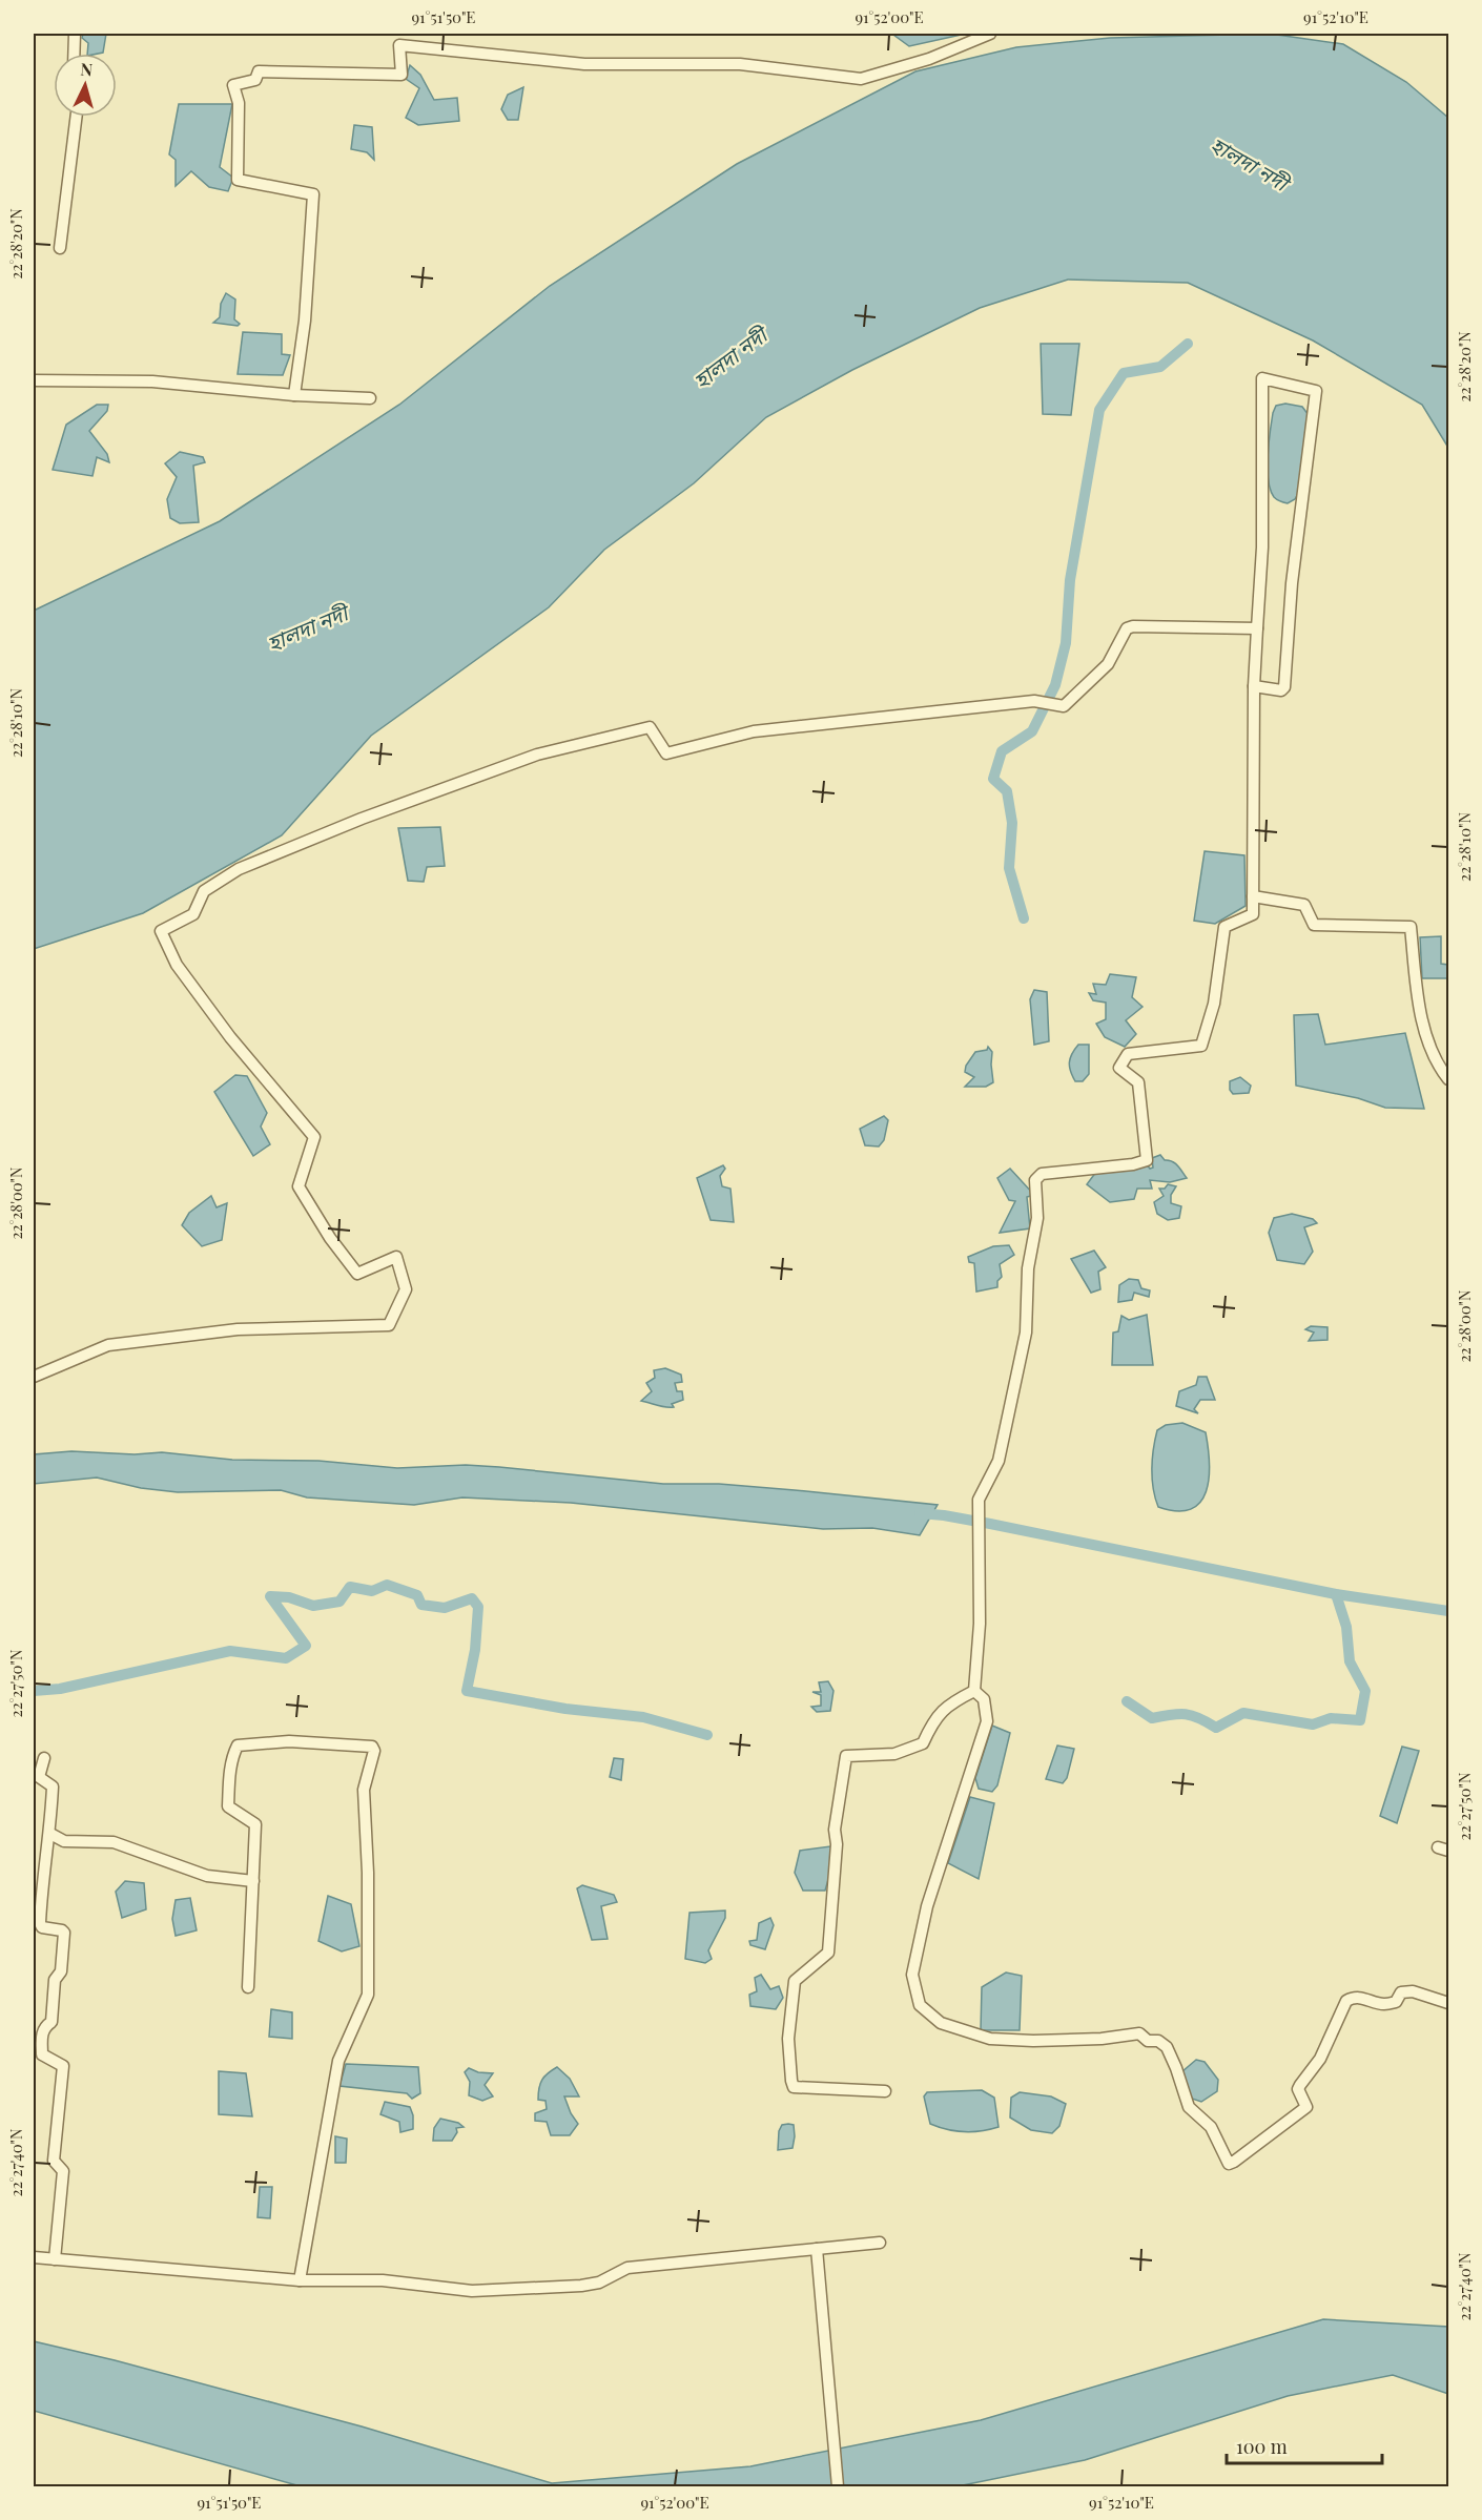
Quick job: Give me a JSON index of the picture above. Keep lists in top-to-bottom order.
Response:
{
  "water": ["হালদা নদী"],
  "scale_bar": "100 m",
  "north": "top",
  "coordinates": [
    "91°51'50\"E",
    "91°52'00\"E",
    "91°52'10\"E",
    "22°28'20\"N",
    "22°28'10\"N",
    "22°28'00\"N",
    "22°27'50\"N",
    "22°27'40\"N"
  ]
}
